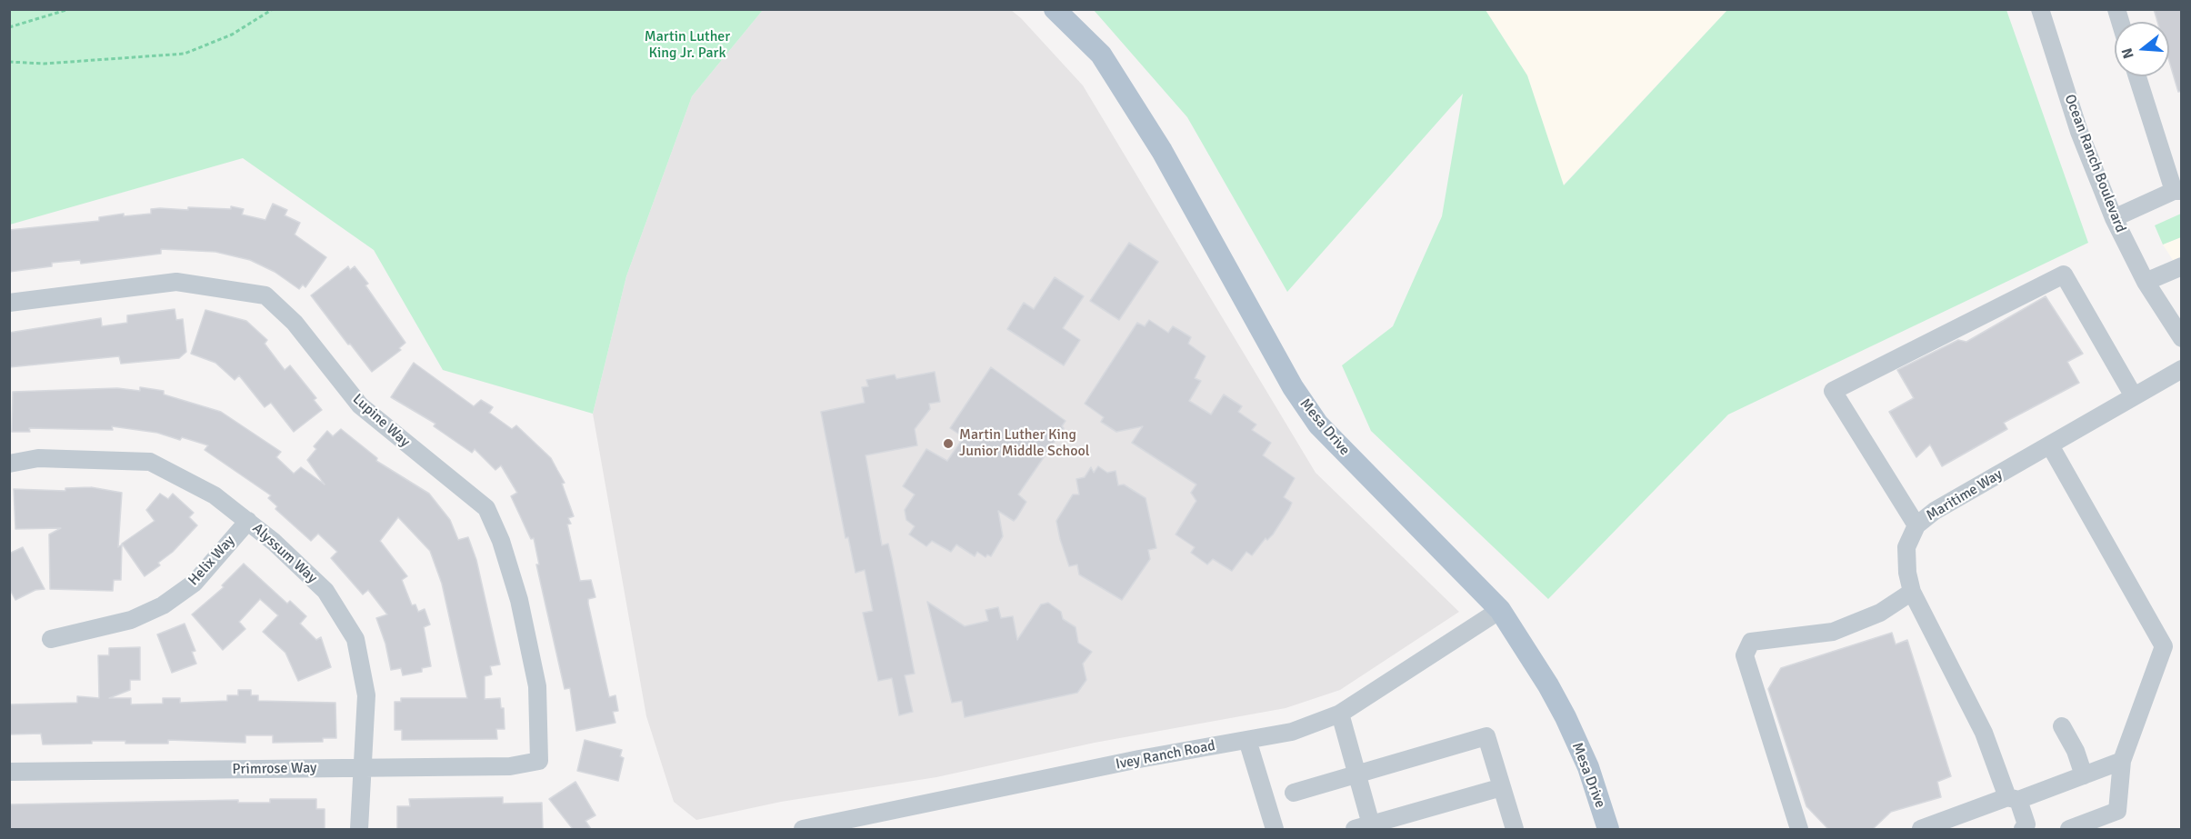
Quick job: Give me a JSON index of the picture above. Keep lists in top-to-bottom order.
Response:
{
  "streets": {
    "main road": ["Mesa Drive"],
    "street": [
      "Ocean Ranch Boulevard",
      "Lupine Way",
      "Maritime Way",
      "Alyssum Way",
      "Helix Way",
      "Ivey Ranch Road",
      "Primrose Way"
    ]
  },
  "crossings": [
    ["Lupine Way", "Primrose Way"],
    ["Mesa Drive", "Ivey Ranch Road"],
    ["Alyssum Way", "Helix Way"],
    ["Alyssum Way", "Primrose Way"]
  ],
  "parks": ["Martin Luther King Jr. Park"],
  "places": ["Martin Luther King Junior Middle School"],
  "north": "left"
}
